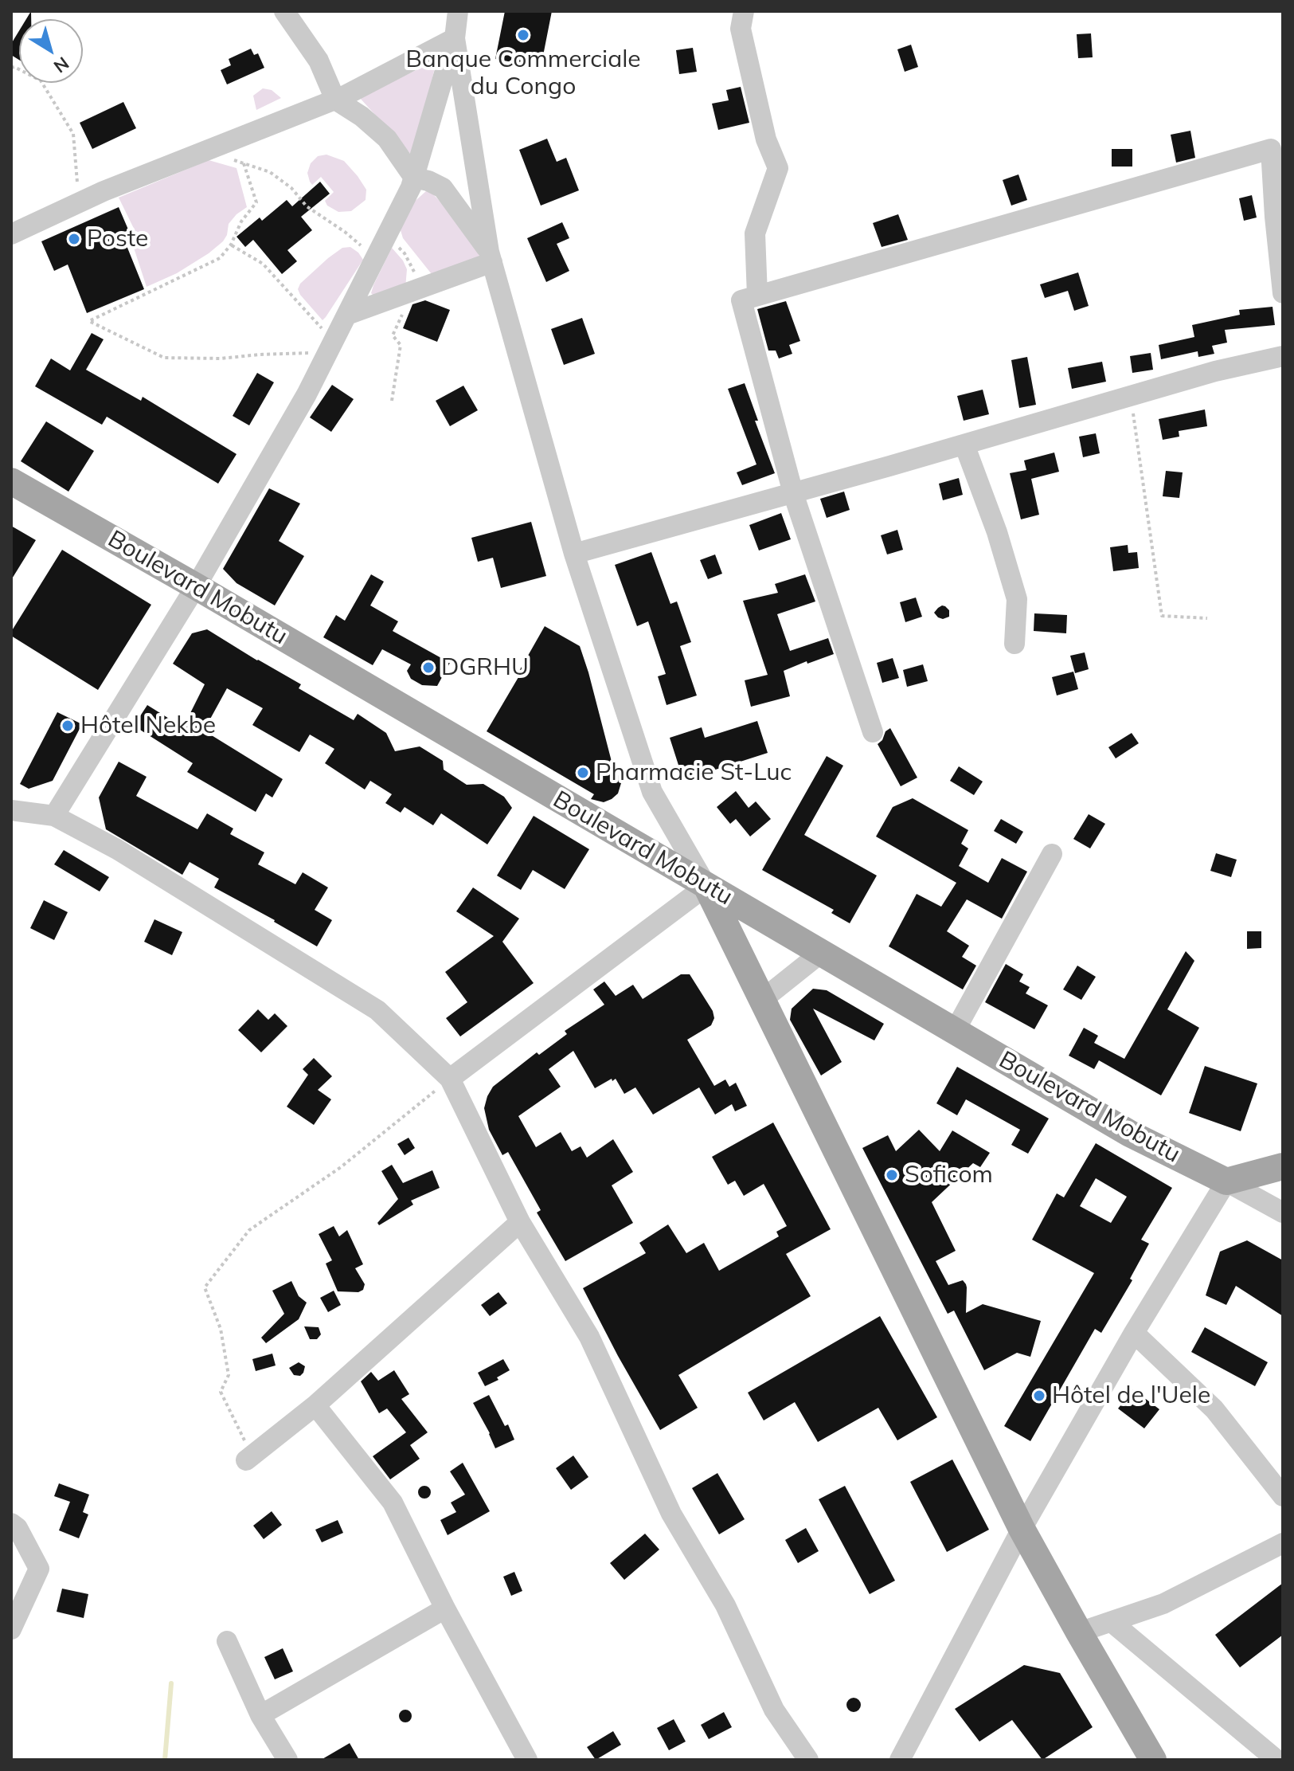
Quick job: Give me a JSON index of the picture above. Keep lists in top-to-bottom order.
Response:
{
  "streets": {
    "main road": ["Boulevard Mobutu"]
  },
  "places": [
    "Banque Commerciale du Congo",
    "Poste",
    "DGRHU",
    "Hôtel Nekbe",
    "Pharmacie St-Luc",
    "Soficom",
    "Hôtel de l'Uele"
  ],
  "north": "bottom right"
}
